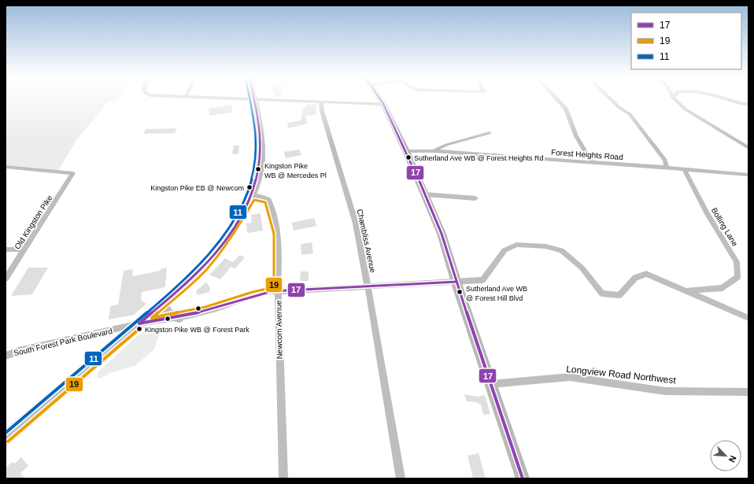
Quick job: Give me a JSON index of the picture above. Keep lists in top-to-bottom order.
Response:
{
  "streets": {
    "street": [
      "Forest Heights Road",
      "Old Kingston Pike",
      "Bolling Lane",
      "Chambliss Avenue",
      "Newcom Avenue",
      "South Forest Park Boulevard",
      "Longview Road Northwest"
    ]
  },
  "crossings": [
    ["Forest Heights Road", "Bolling Lane"],
    ["Bolling Lane", "South Forest Park Boulevard"],
    ["Chambliss Avenue", "South Forest Park Boulevard"],
    ["Newcom Avenue", "South Forest Park Boulevard"]
  ],
  "places": [
    "Sutherland Ave WB @ Forest Heights Rd",
    "Kingston Pike WB @ Mercedes Pl",
    "Kingston Pike EB @ Newcom",
    "Sutherland Ave WB @ Forest Hill Blvd",
    "Kingston Pike WB @ Forest Park"
  ],
  "lines": ["transit line 17", "transit line 11", "transit line 19"],
  "legend": ["17", "19", "11"],
  "north": "bottom right"
}
